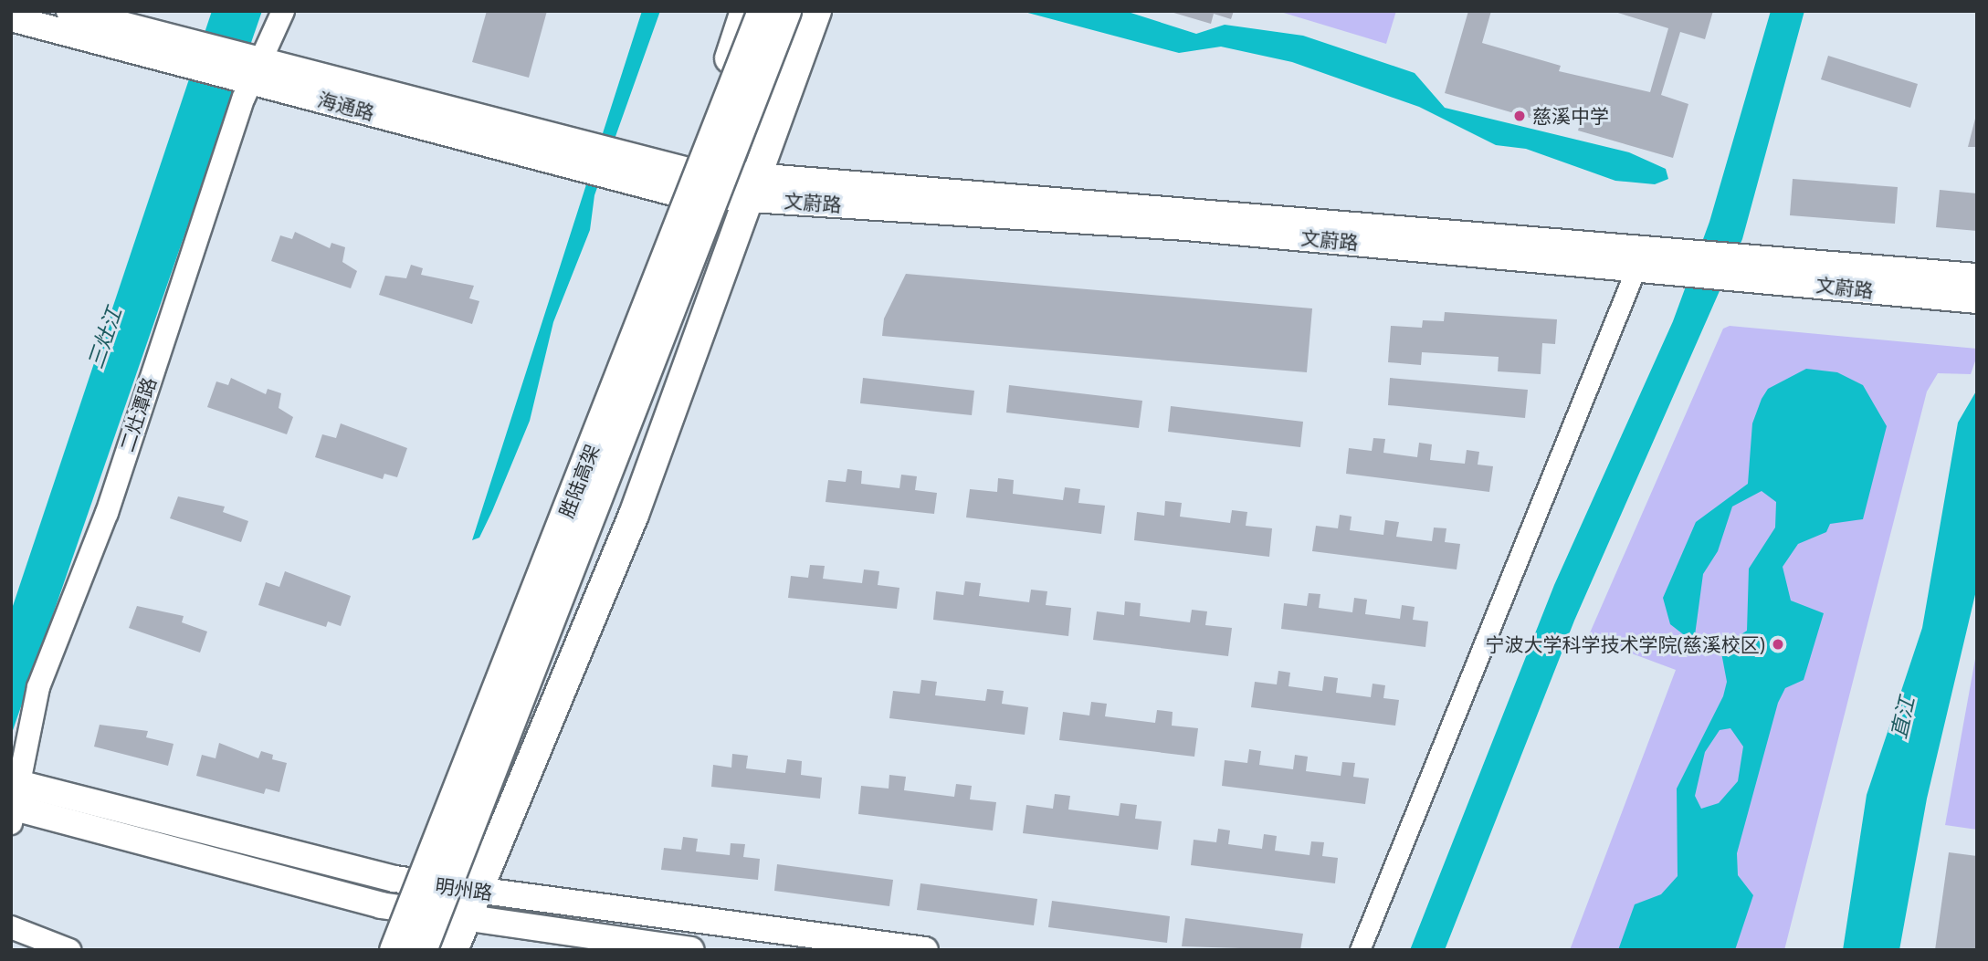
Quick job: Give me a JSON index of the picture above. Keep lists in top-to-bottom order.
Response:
{
  "streets": {
    "highway": ["胜陆高架"],
    "main road": ["海通路", "文蔚路", "明州路"],
    "street": ["二灶潭路"]
  },
  "crossings": [
    ["海通路", "文蔚路"],
    ["二灶潭路", "明州路"]
  ],
  "water": ["三灶江", "直江"],
  "places": ["慈溪中学", "宁波大学科学技术学院(慈溪校区)"]
}
